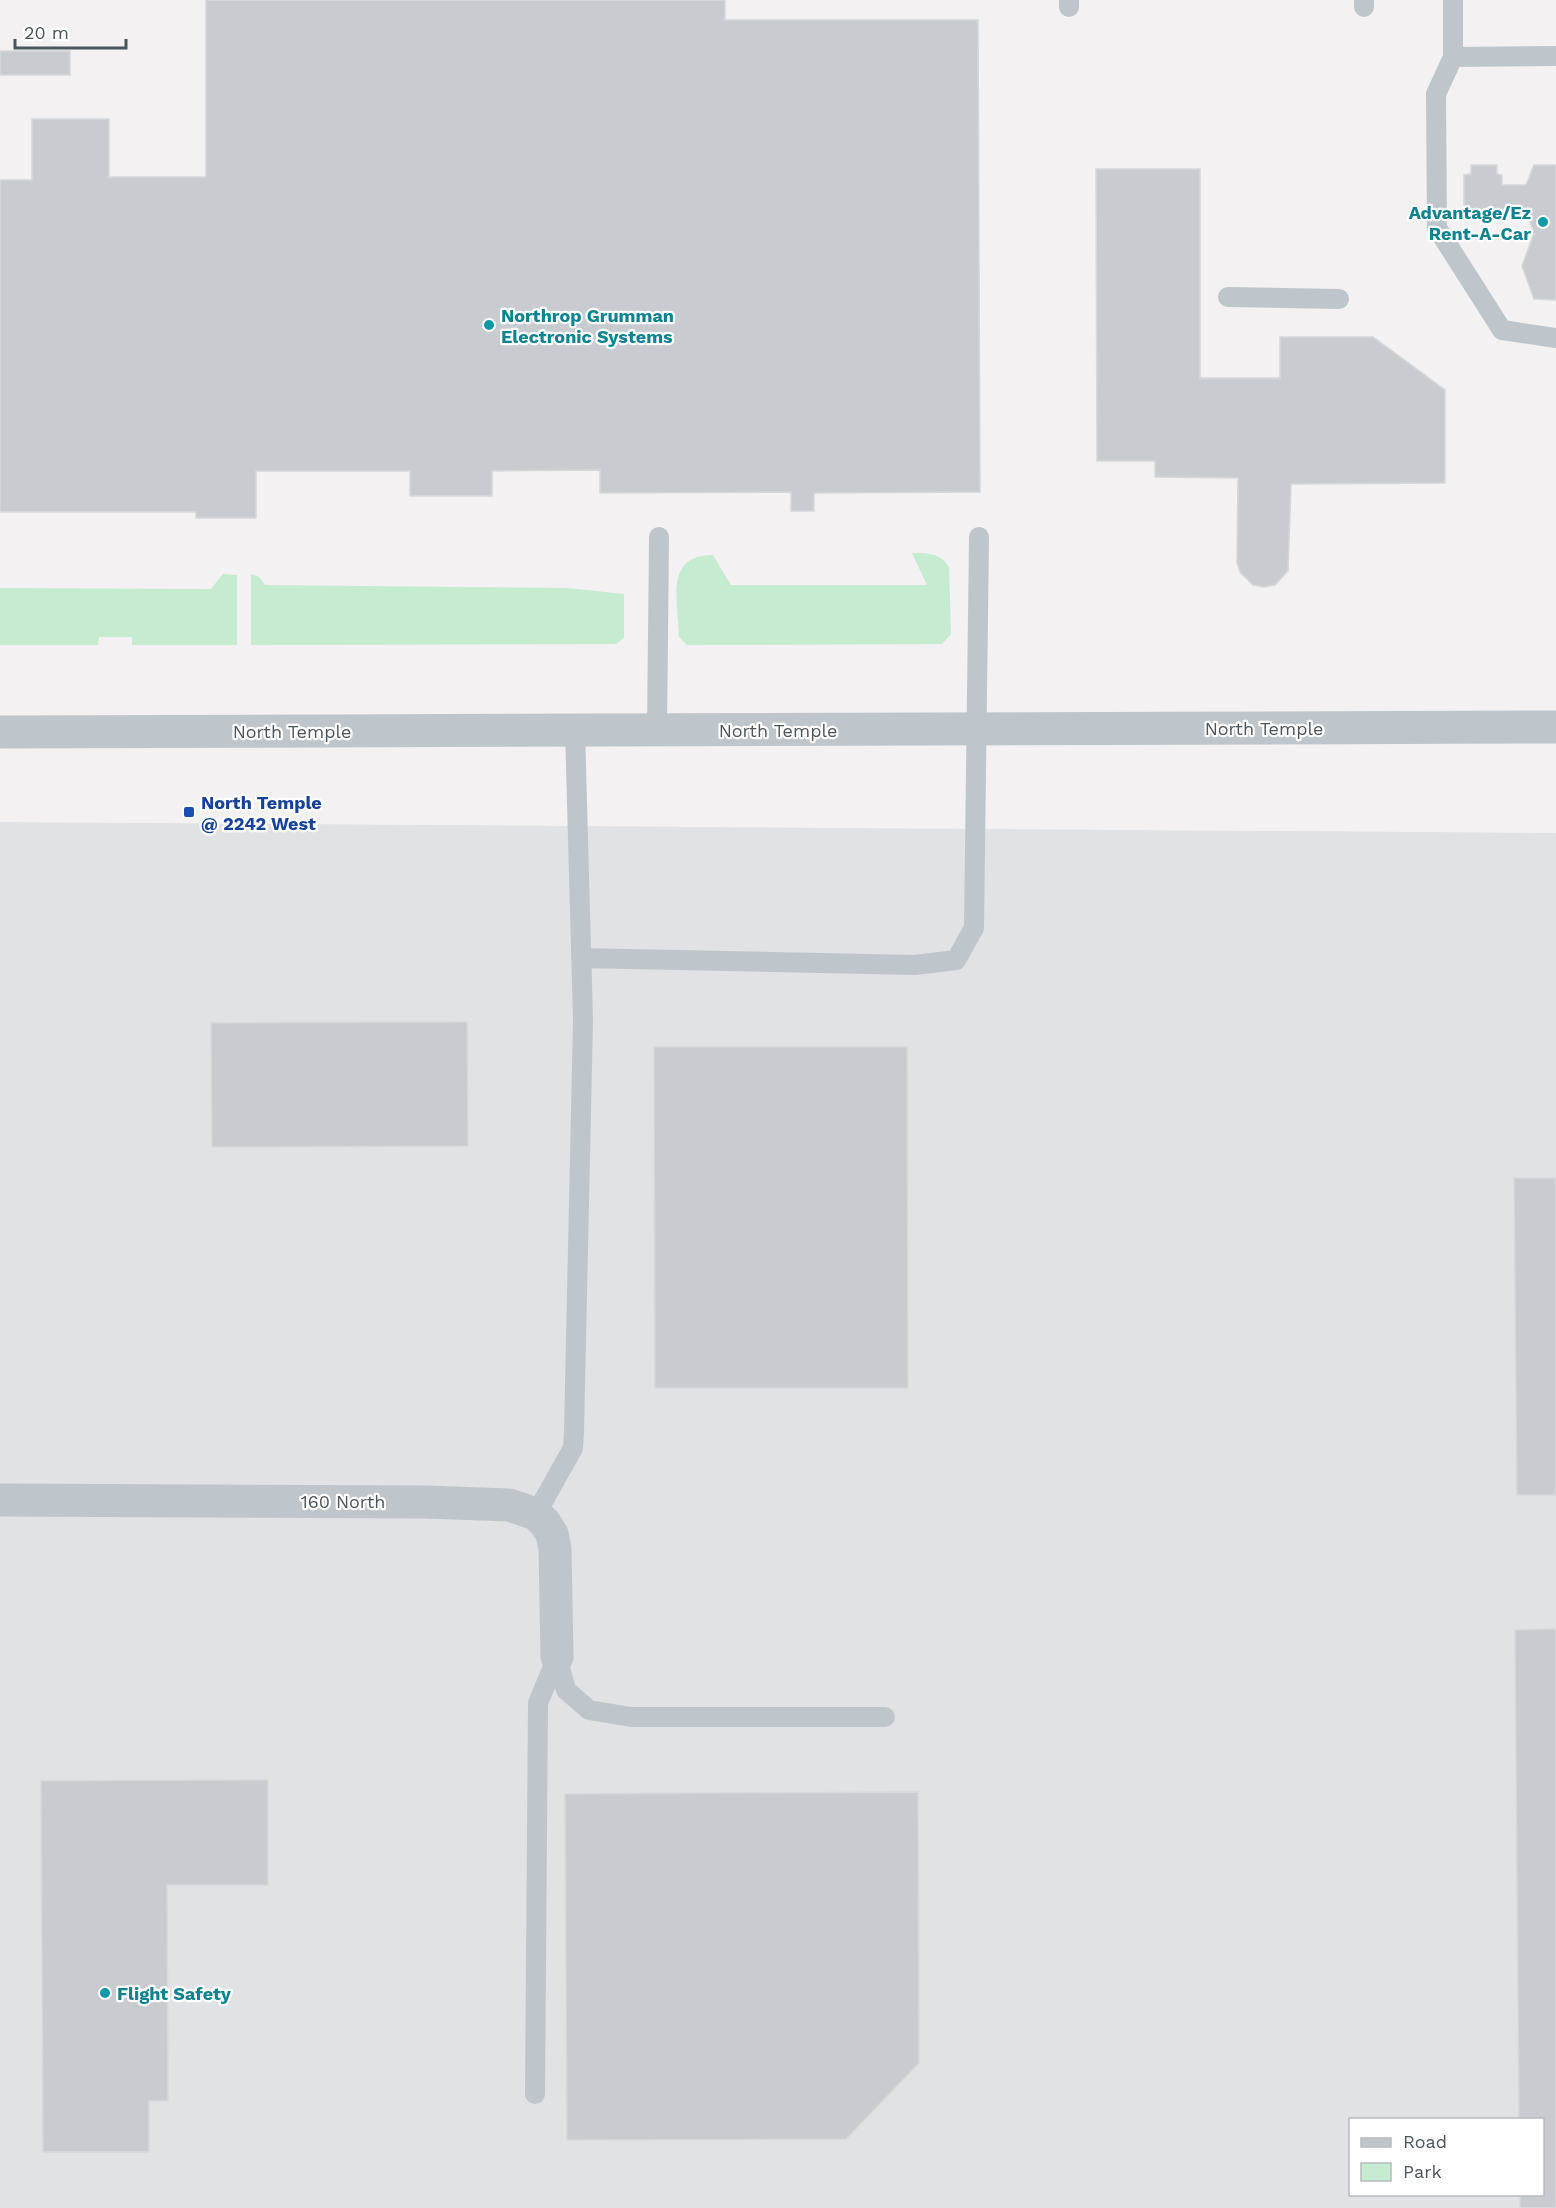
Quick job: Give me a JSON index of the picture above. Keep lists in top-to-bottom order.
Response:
{
  "streets": {
    "street": ["North Temple", "160 North"]
  },
  "places": {
    "other": ["Advantage/Ez Rent-A-Car", "Northrop Grumman Electronic Systems", "Flight Safety"],
    "transit": ["North Temple @ 2242 West"]
  },
  "legend": ["Road", "Park"],
  "scale_bar": "20 m"
}
